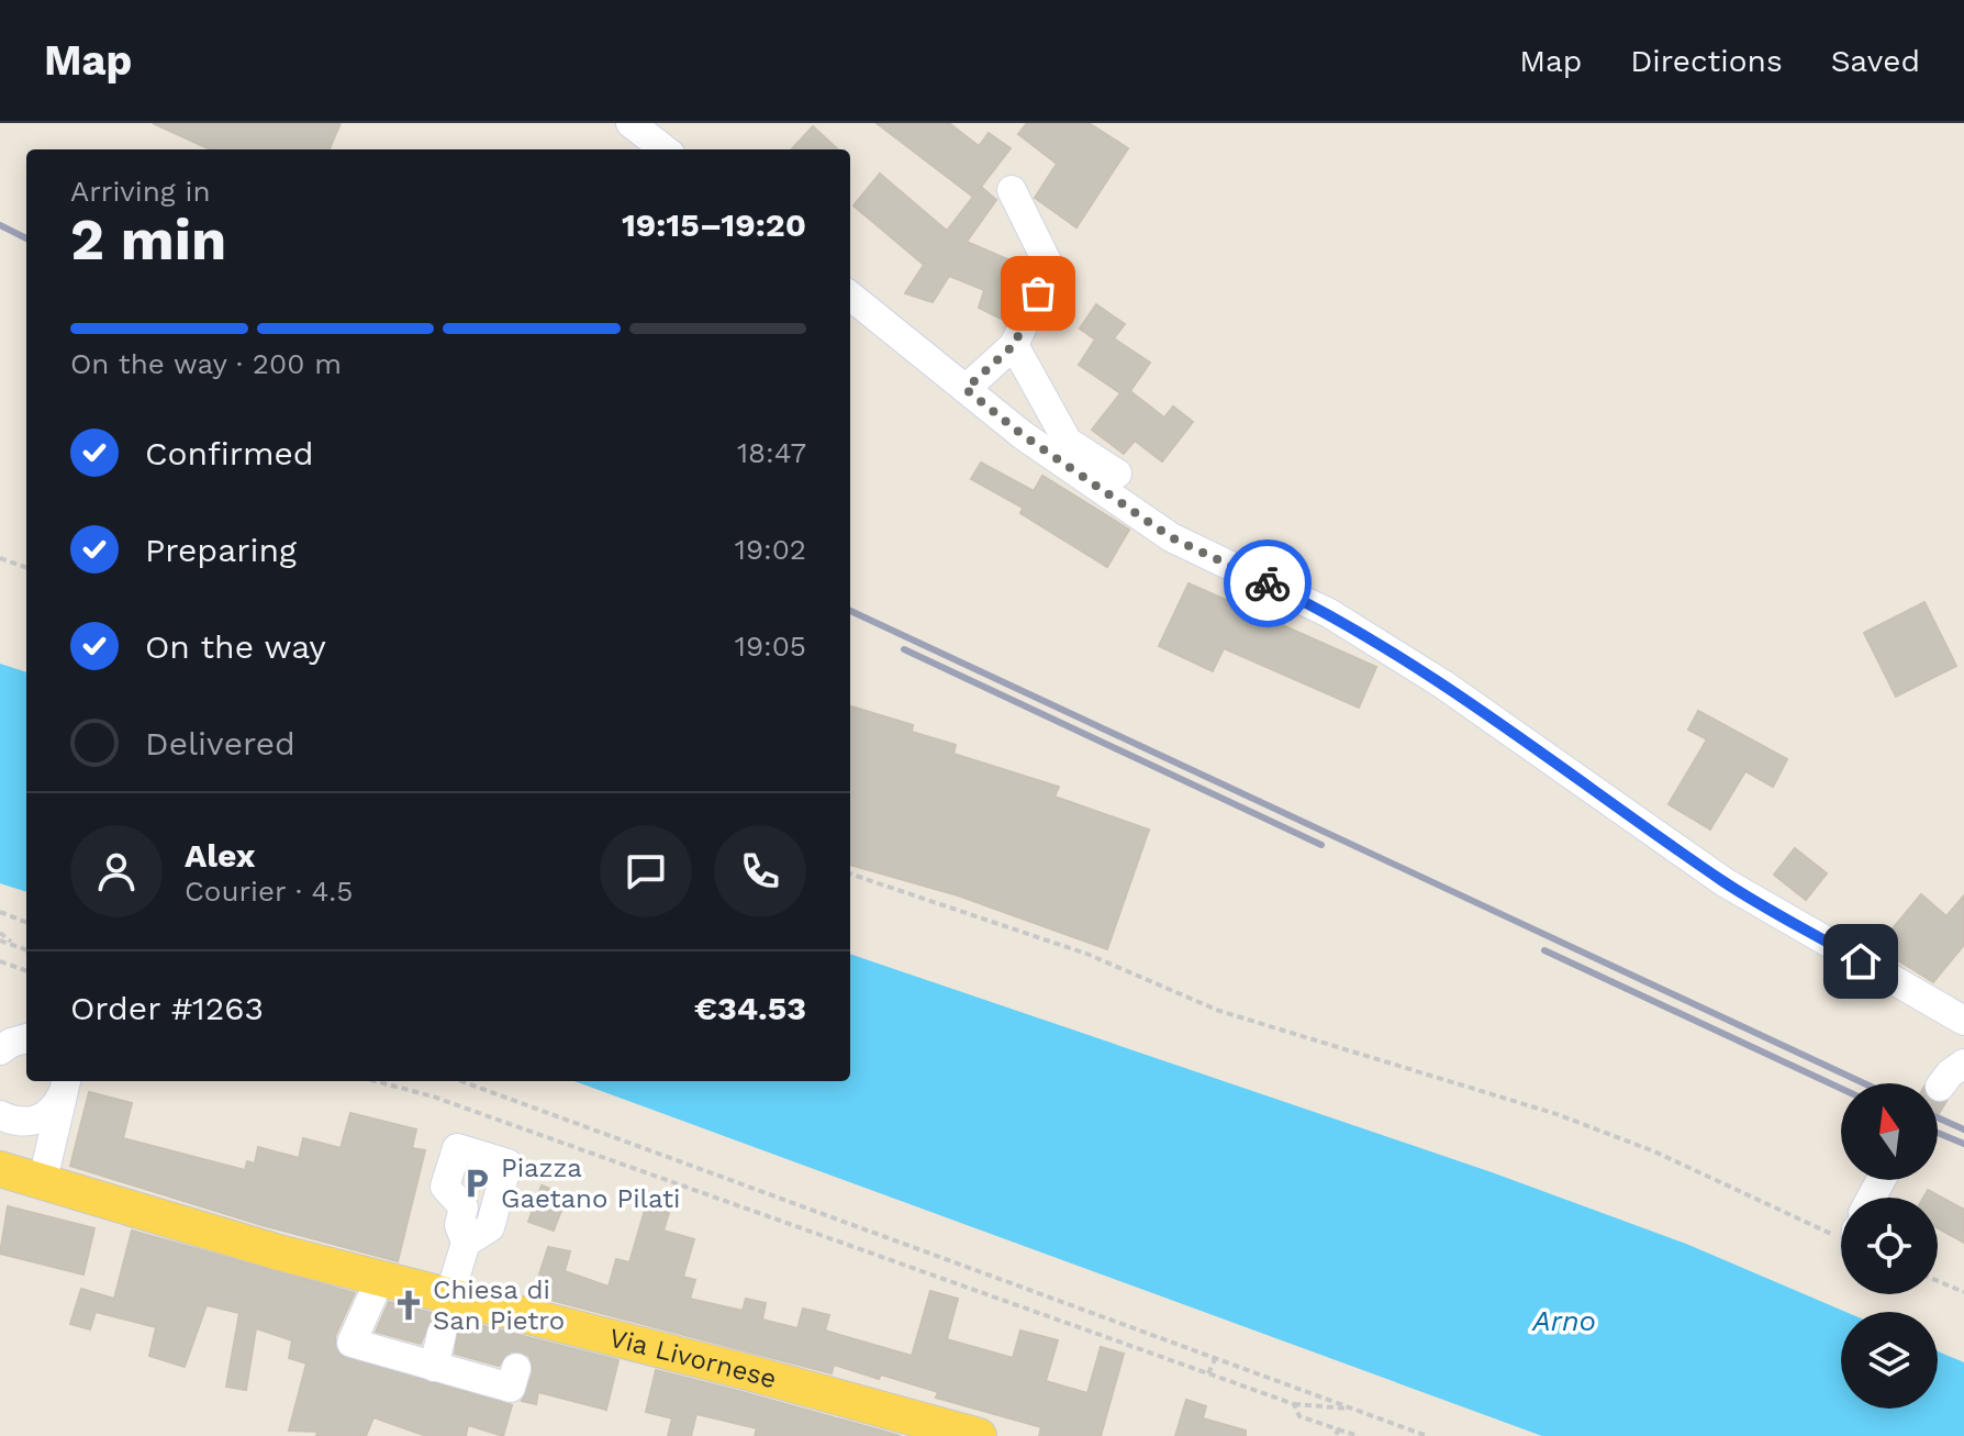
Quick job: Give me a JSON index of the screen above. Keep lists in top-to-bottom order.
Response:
{
  "streets": {
    "main road": ["Via Livornese"]
  },
  "water": ["Arno"],
  "places": {
    "parking": ["Piazza Gaetano Pilati"],
    "church": ["Chiesa di San Pietro"]
  },
  "north": "top",
  "page": {
    "header": "Map",
    "nav": ["Map", "Directions", "Saved"],
    "heading": ["2 min", "Arriving in", "19:15–19:20"],
    "panel": [
      "Alex",
      "Courier · 4.5",
      "Order #1263",
      "€34.53"
    ],
    "bar": "On the way · 200 m",
    "list": [
      ["Confirmed", "18:47"],
      ["Preparing", "19:02"],
      ["On the way", "19:05"],
      "Delivered"
    ]
  }
}
